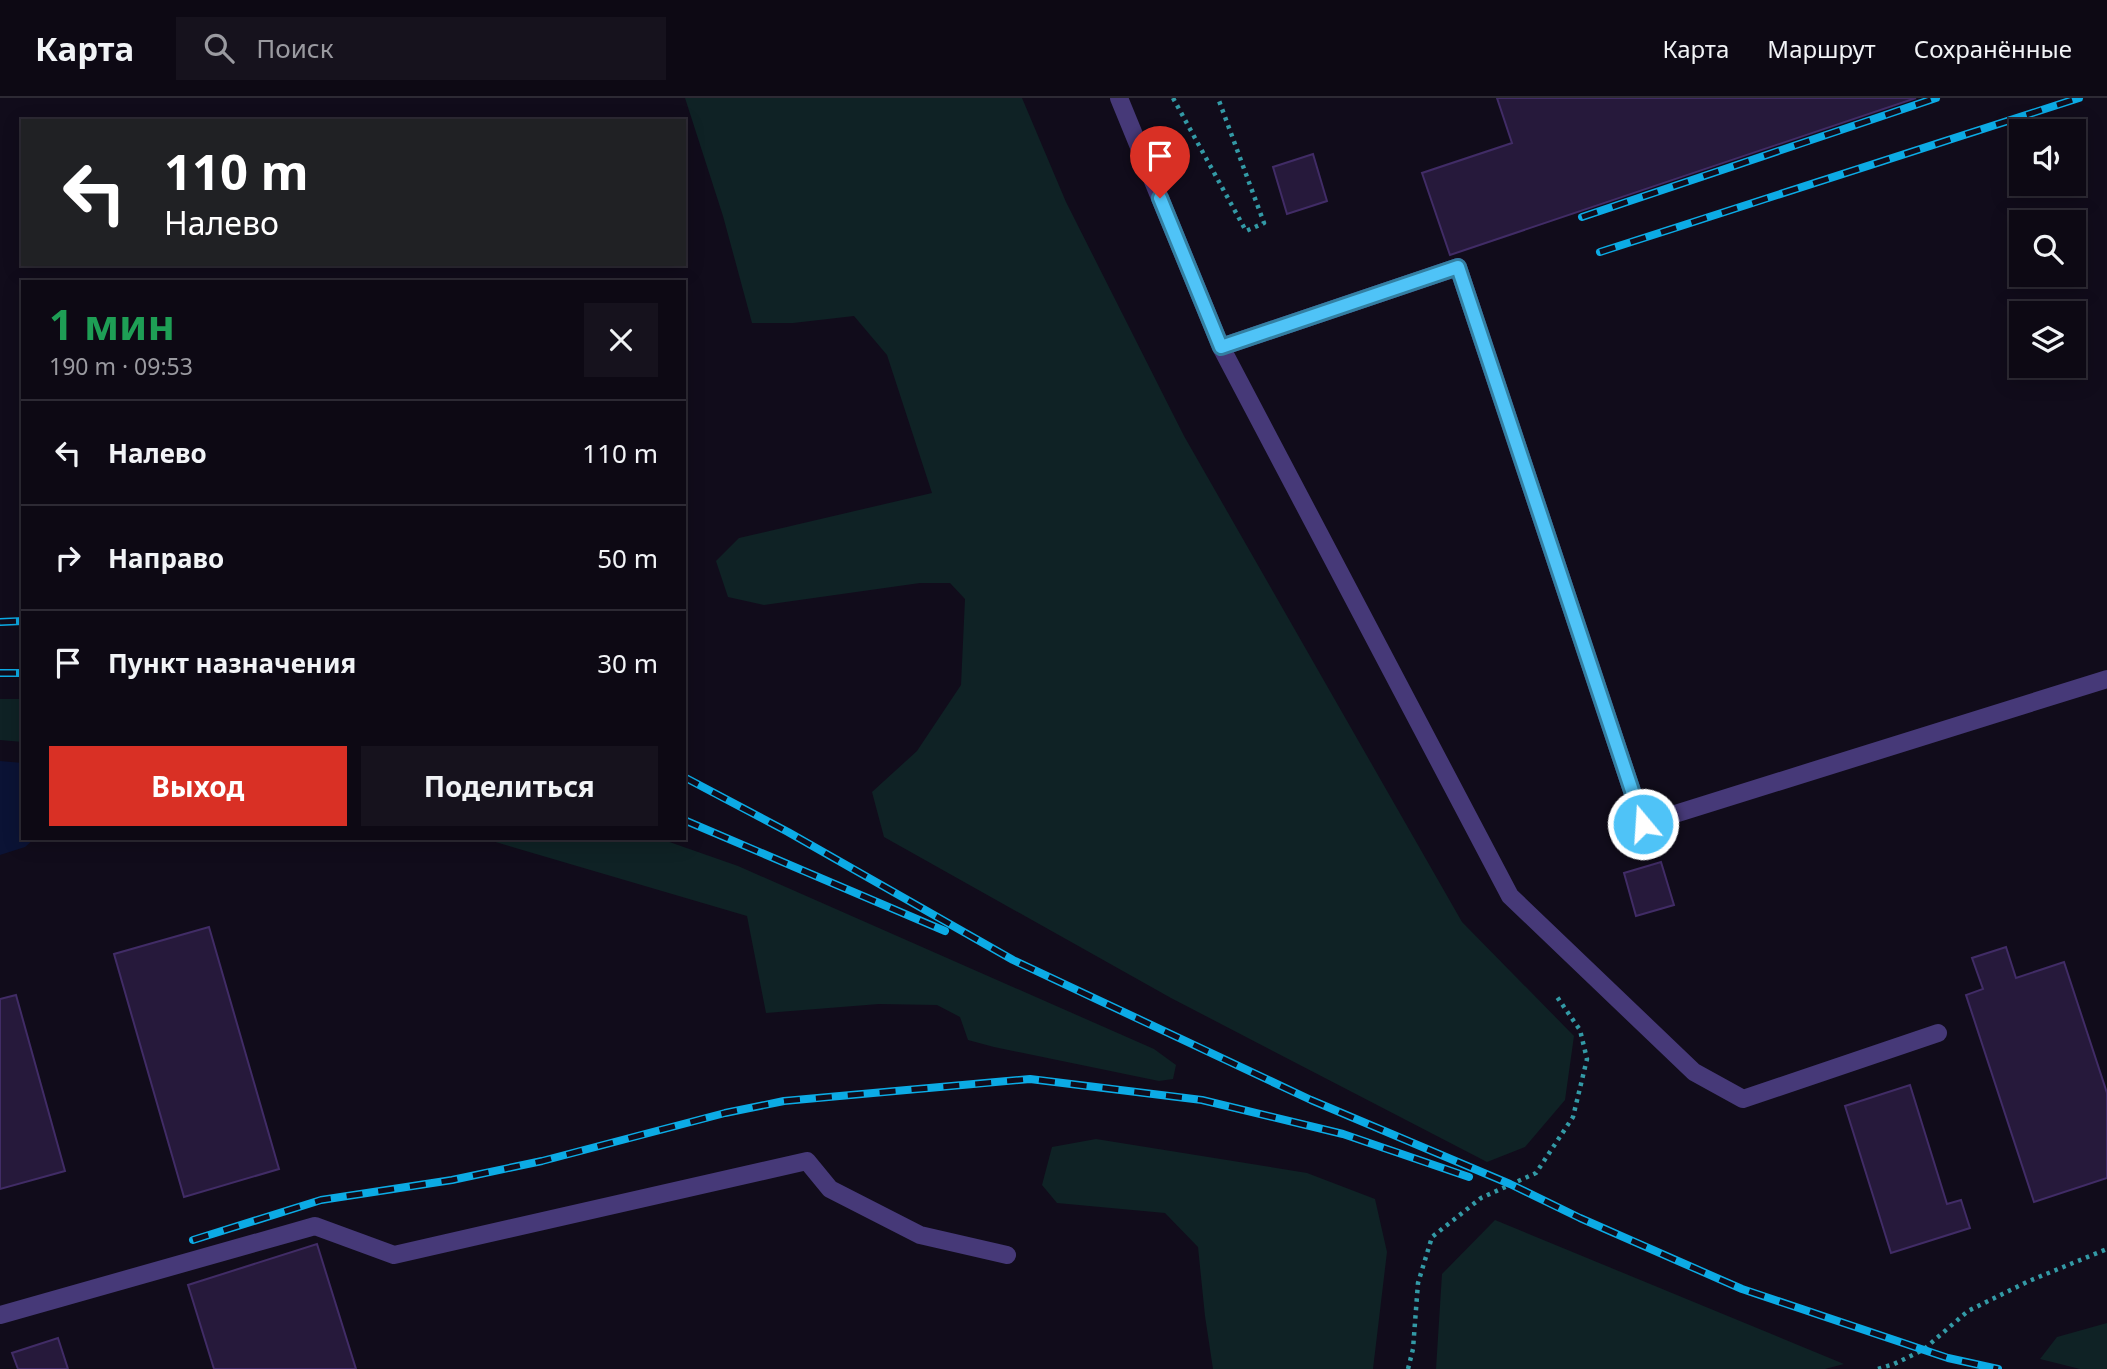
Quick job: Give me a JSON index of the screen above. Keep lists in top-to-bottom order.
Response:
{
  "page": {
    "header": "Карта",
    "search": "Поиск",
    "nav": ["Карта", "Маршрут", "Сохранённые"],
    "turn": ["110 m", "Налево"],
    "heading": ["1 мин", "190 m · 09:53"],
    "list": [
      {
        "name": "Налево",
        "value": "110 m"
      },
      {
        "name": "Направо",
        "value": "50 m"
      },
      {
        "name": "Пункт назначения",
        "value": "30 m"
      }
    ],
    "buttons": ["Выход", "Поделиться"]
  }
}
